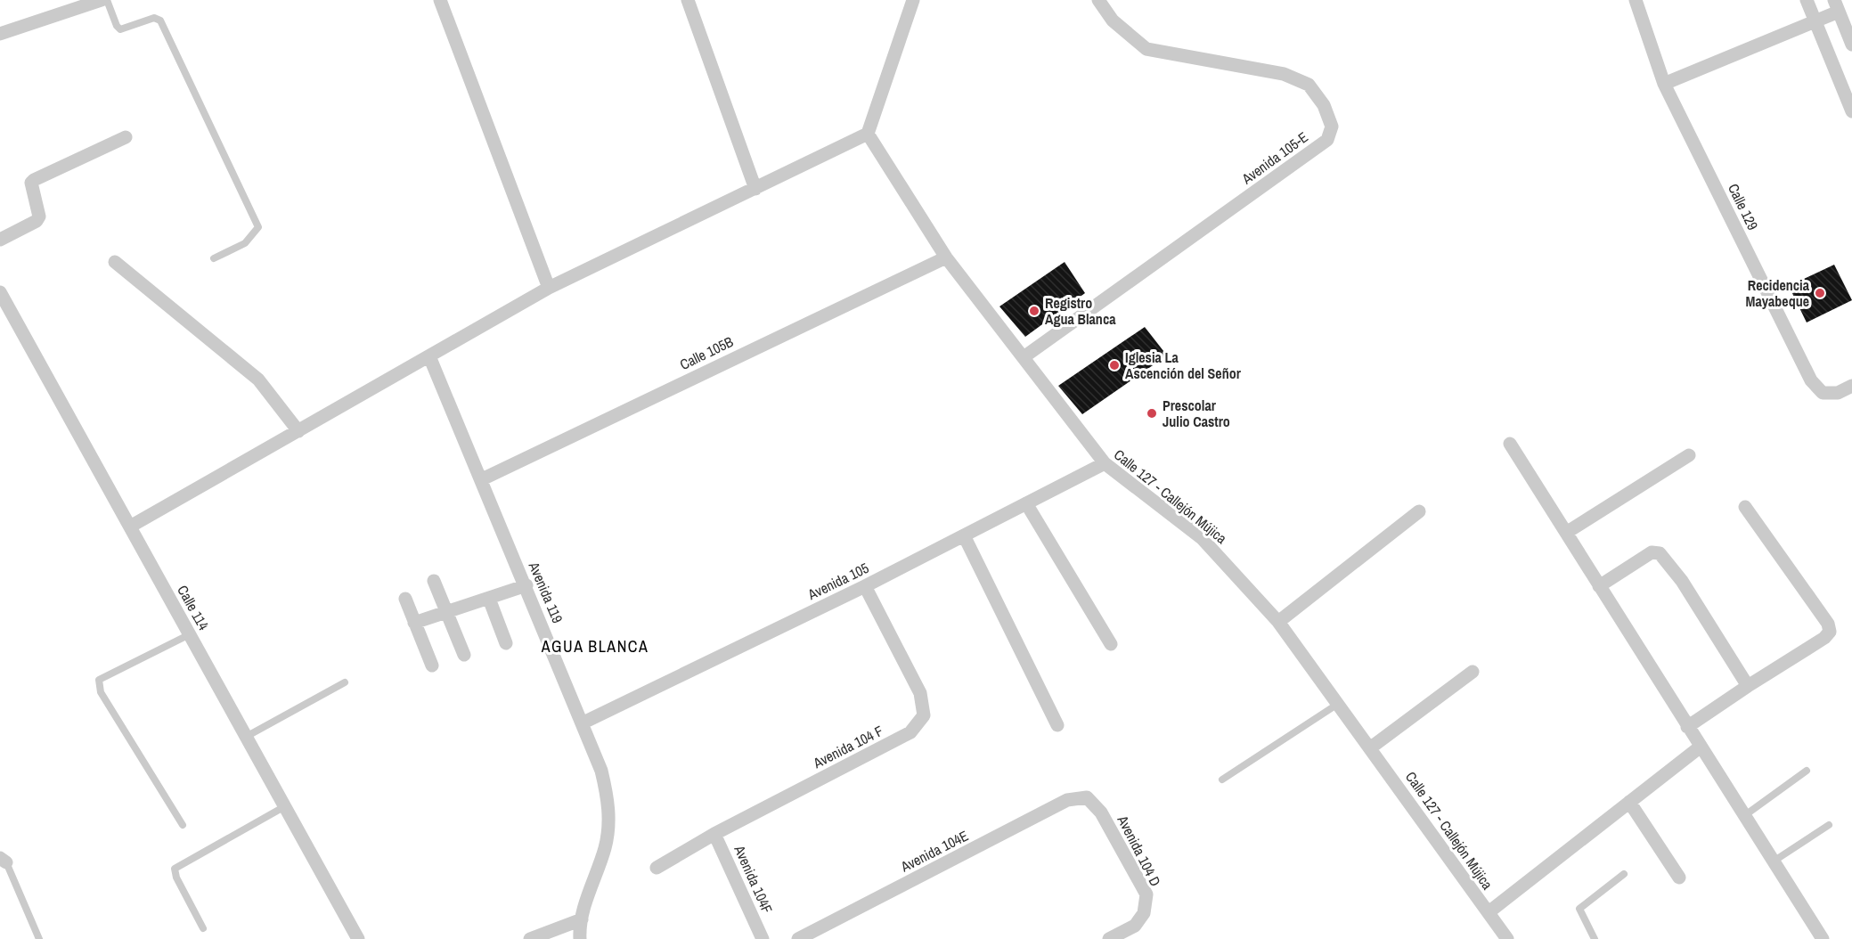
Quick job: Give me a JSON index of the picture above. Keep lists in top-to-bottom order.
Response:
{
  "streets": {
    "street": [
      "Avenida 105-E",
      "Calle 129",
      "Calle 105B",
      "Calle 127 - Callejón Mújica",
      "Avenida 105",
      "Avenida 119",
      "Calle 114",
      "Avenida 104 F",
      "Avenida 104E",
      "Avenida 104 D",
      "Avenida 104F"
    ]
  },
  "crossings": [
    ["Avenida 105-E", "Calle 127 - Callejón Mújica"],
    ["Calle 105B", "Calle 127 - Callejón Mújica"],
    ["Calle 105B", "Avenida 119"],
    ["Calle 127 - Callejón Mújica", "Avenida 105"],
    ["Avenida 105", "Avenida 119"],
    ["Avenida 105", "Avenida 104 F"],
    ["Avenida 104 F", "Avenida 104F"],
    ["Avenida 104E", "Avenida 104 D"]
  ],
  "districts": ["AGUA BLANCA"],
  "places": [
    "Recidencia Mayabeque",
    "Registro Agua Blanca",
    "Iglesia La Ascención del Señor",
    "Prescolar Julio Castro"
  ]
}
